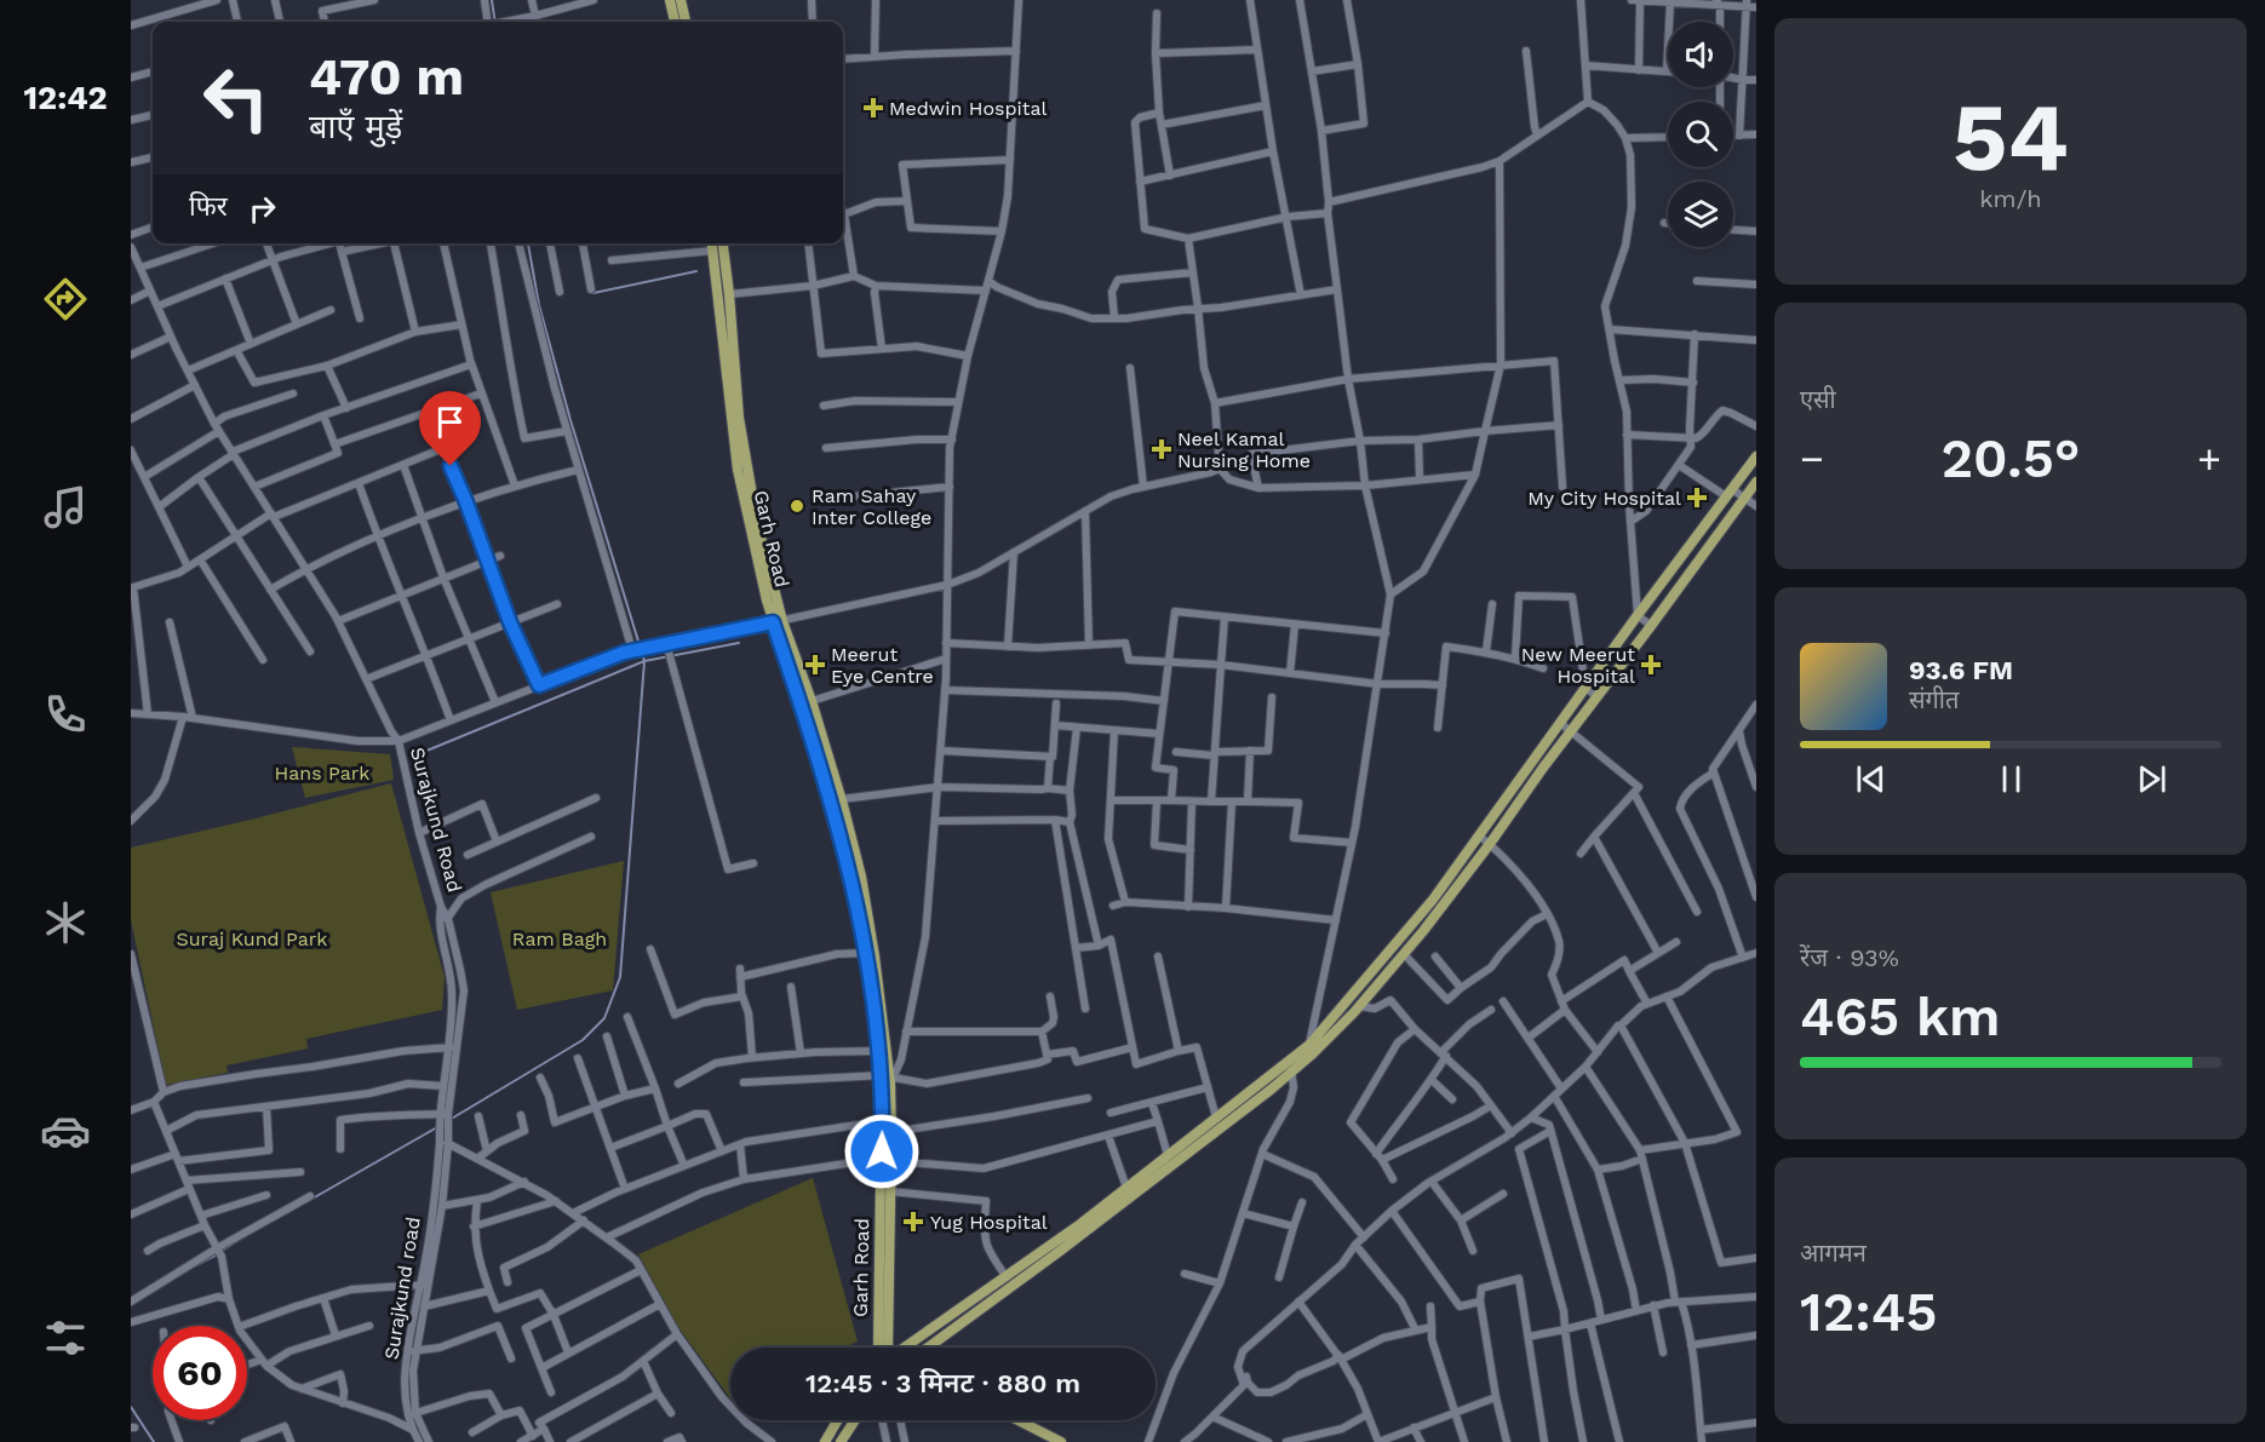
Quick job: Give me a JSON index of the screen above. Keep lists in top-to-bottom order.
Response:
{
  "streets": {
    "main road": ["Garh Road"],
    "street": ["Surajkund Road", "Surajkund road"]
  },
  "parks": ["Hans Park", "Suraj Kund Park", "Ram Bagh"],
  "places": {
    "health": [
      "Medwin Hospital",
      "Neel Kamal Nursing Home",
      "My City Hospital",
      "Meerut Eye Centre",
      "New Meerut Hospital",
      "Yug Hospital"
    ],
    "other": ["Ram Sahay Inter College"]
  },
  "page": {
    "tabs": "12:42",
    "tile": [
      ["54", "km/h"],
      "एसी",
      ["रेंज · 93%", "465 km"],
      ["आगमन", "12:45"]
    ],
    "turn": ["470 m", "बाएँ मुड़ें"],
    "then": "फिर",
    "heat": ["−", "20.5°", "+"],
    "song": ["93.6 FM", "संगीत"],
    "limit": "60",
    "trip": "12:45 · 3 मिनट · 880 m"
  }
}
